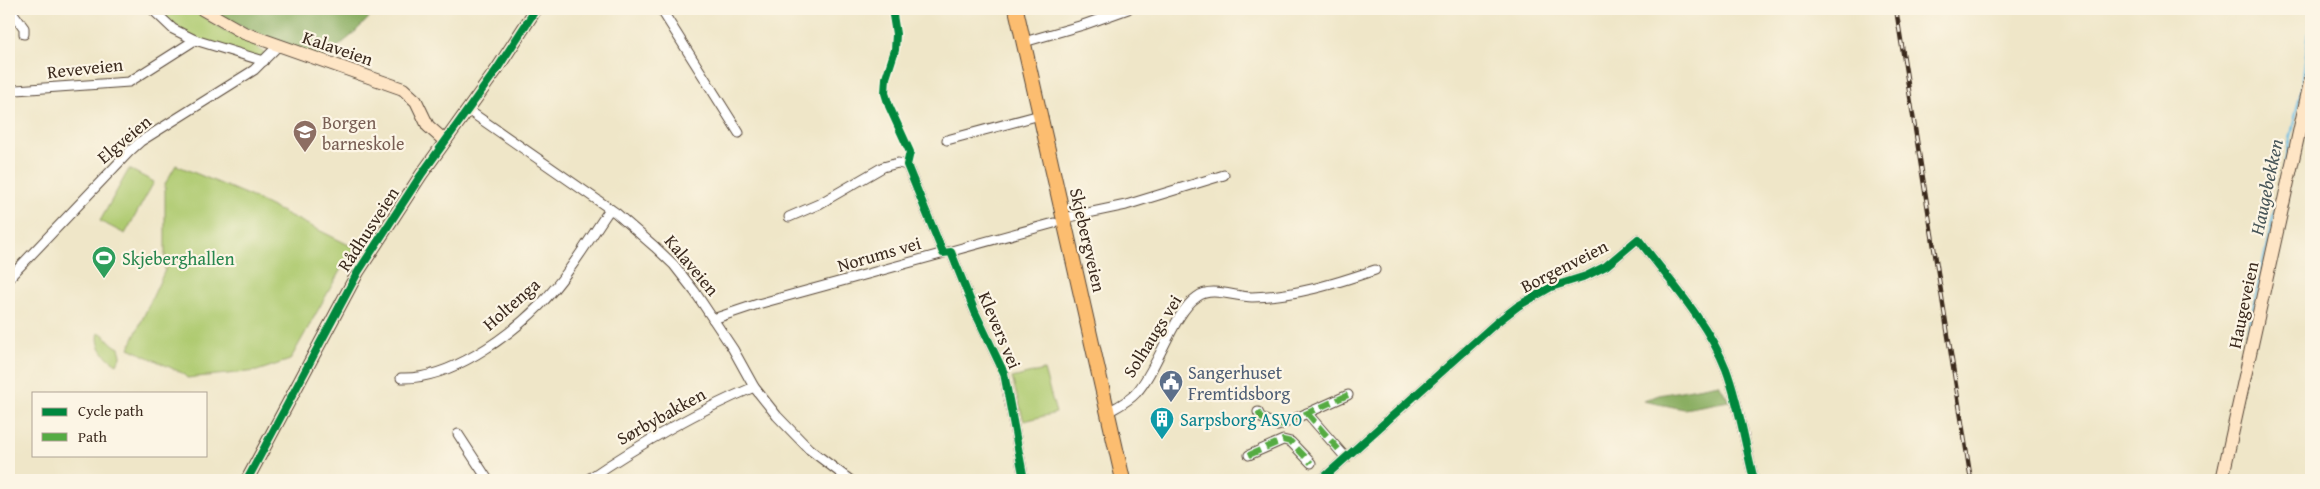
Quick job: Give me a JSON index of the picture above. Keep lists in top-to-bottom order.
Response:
{
  "streets": {
    "main road": ["Skjebergveien"],
    "street": [
      "Kalaveien",
      "Reveveien",
      "Elgveien",
      "Rådhusveien",
      "Norums vei",
      "Borgenveien",
      "Holtenga",
      "Haugeveien",
      "Klevers vei",
      "Solhaugs vei",
      "Sørbybakken"
    ]
  },
  "crossings": [
    ["Kalaveien", "Elgveien"],
    ["Kalaveien", "Rådhusveien"],
    ["Kalaveien", "Norums vei"],
    ["Kalaveien", "Holtenga"],
    ["Kalaveien", "Sørbybakken"],
    ["Skjebergveien", "Norums vei"],
    ["Skjebergveien", "Solhaugs vei"],
    ["Norums vei", "Klevers vei"]
  ],
  "water": ["Haugebekken"],
  "places": {
    "school or university": ["Borgen barneskole"],
    "sports": ["Skjeberghallen"],
    "public building": ["Sangerhuset Fremtidsborg"],
    "building": ["Sarpsborg ASVO"]
  },
  "legend": ["Cycle path", "Path"]
}
